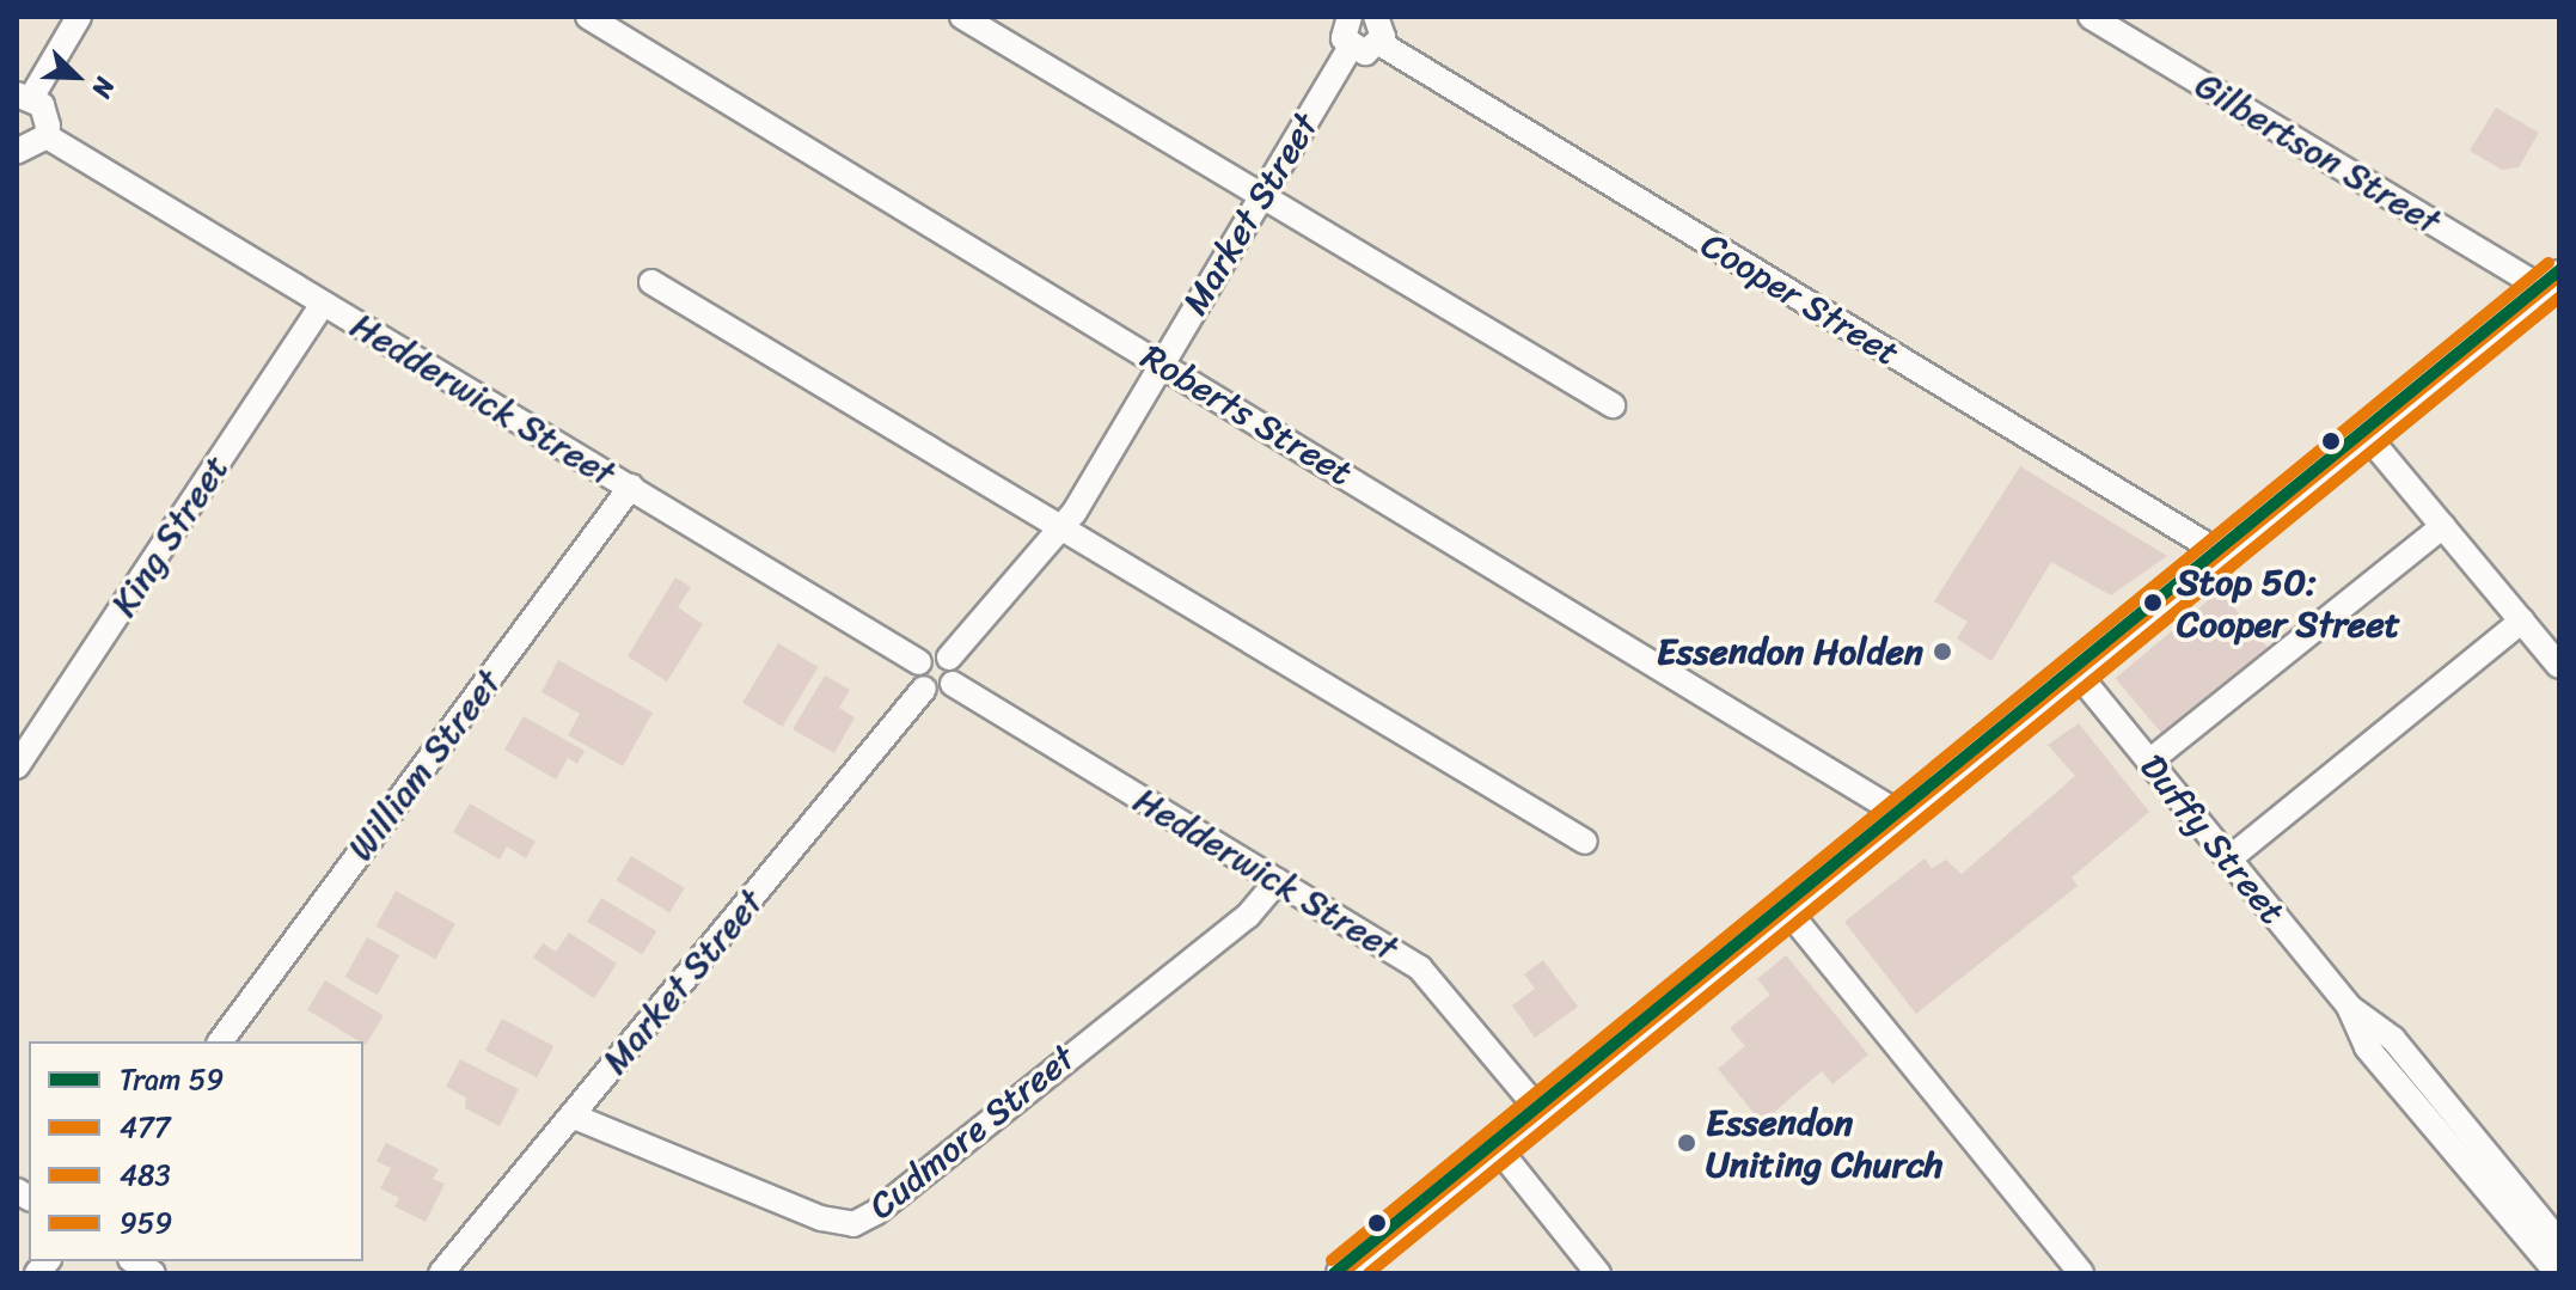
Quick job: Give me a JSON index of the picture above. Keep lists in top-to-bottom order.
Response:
{
  "streets": {
    "street": [
      "Gilbertson Street",
      "Market Street",
      "Cooper Street",
      "Hedderwick Street",
      "Roberts Street",
      "King Street",
      "William Street",
      "Duffy Street",
      "Cudmore Street"
    ]
  },
  "crossings": [
    ["Market Street", "Hedderwick Street"],
    ["Market Street", "Roberts Street"],
    ["Market Street", "Cudmore Street"],
    ["Hedderwick Street", "King Street"],
    ["Hedderwick Street", "William Street"],
    ["Hedderwick Street", "Cudmore Street"]
  ],
  "places": ["Stop 50: Cooper Street", "Essendon Holden", "Essendon Uniting Church"],
  "lines": [
    "transit line 959",
    "tram line 59",
    "transit line 477",
    "transit line 483"
  ],
  "legend": [
    "Tram 59",
    "477",
    "483",
    "959"
  ],
  "north": "bottom right"
}
